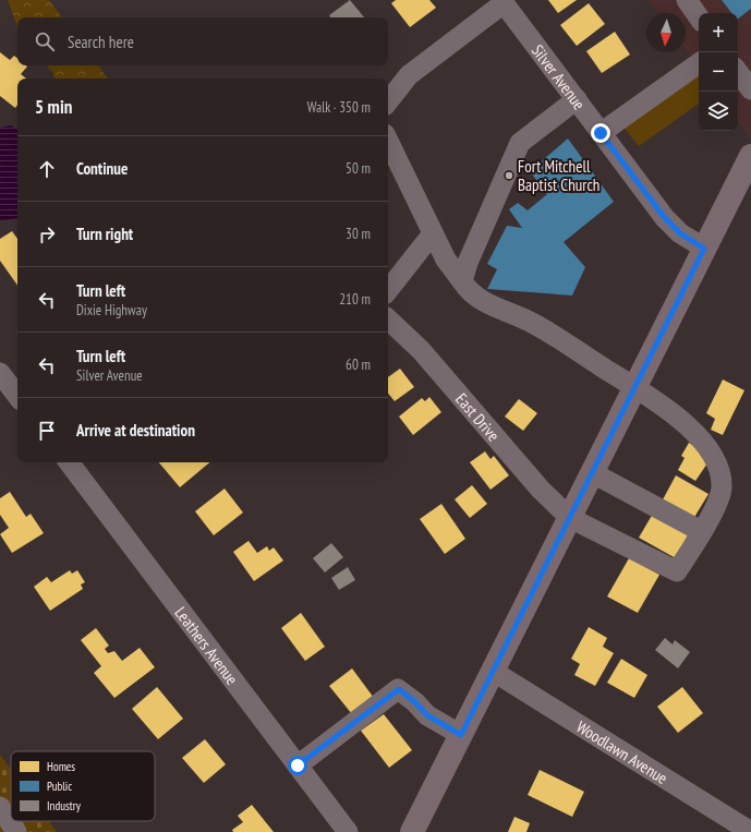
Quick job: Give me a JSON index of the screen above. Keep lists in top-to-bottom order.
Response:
{
  "streets": {
    "street": [
      "Silver Avenue",
      "East Drive",
      "Leathers Avenue",
      "Woodlawn Avenue"
    ]
  },
  "places": ["Fort Mitchell Baptist Church"],
  "legend": ["Homes", "Public", "Industry"],
  "north": "bottom",
  "page": {
    "map_buttons": ["+", "−"],
    "search": "Search here",
    "heading": ["5 min", "Walk · 350 m"],
    "list": [
      ["Continue", "50 m"],
      ["Turn right", "30 m"],
      ["Turn left", "Dixie Highway", "210 m"],
      ["Turn left", "Silver Avenue", "60 m"],
      "Arrive at destination"
    ]
  }
}
